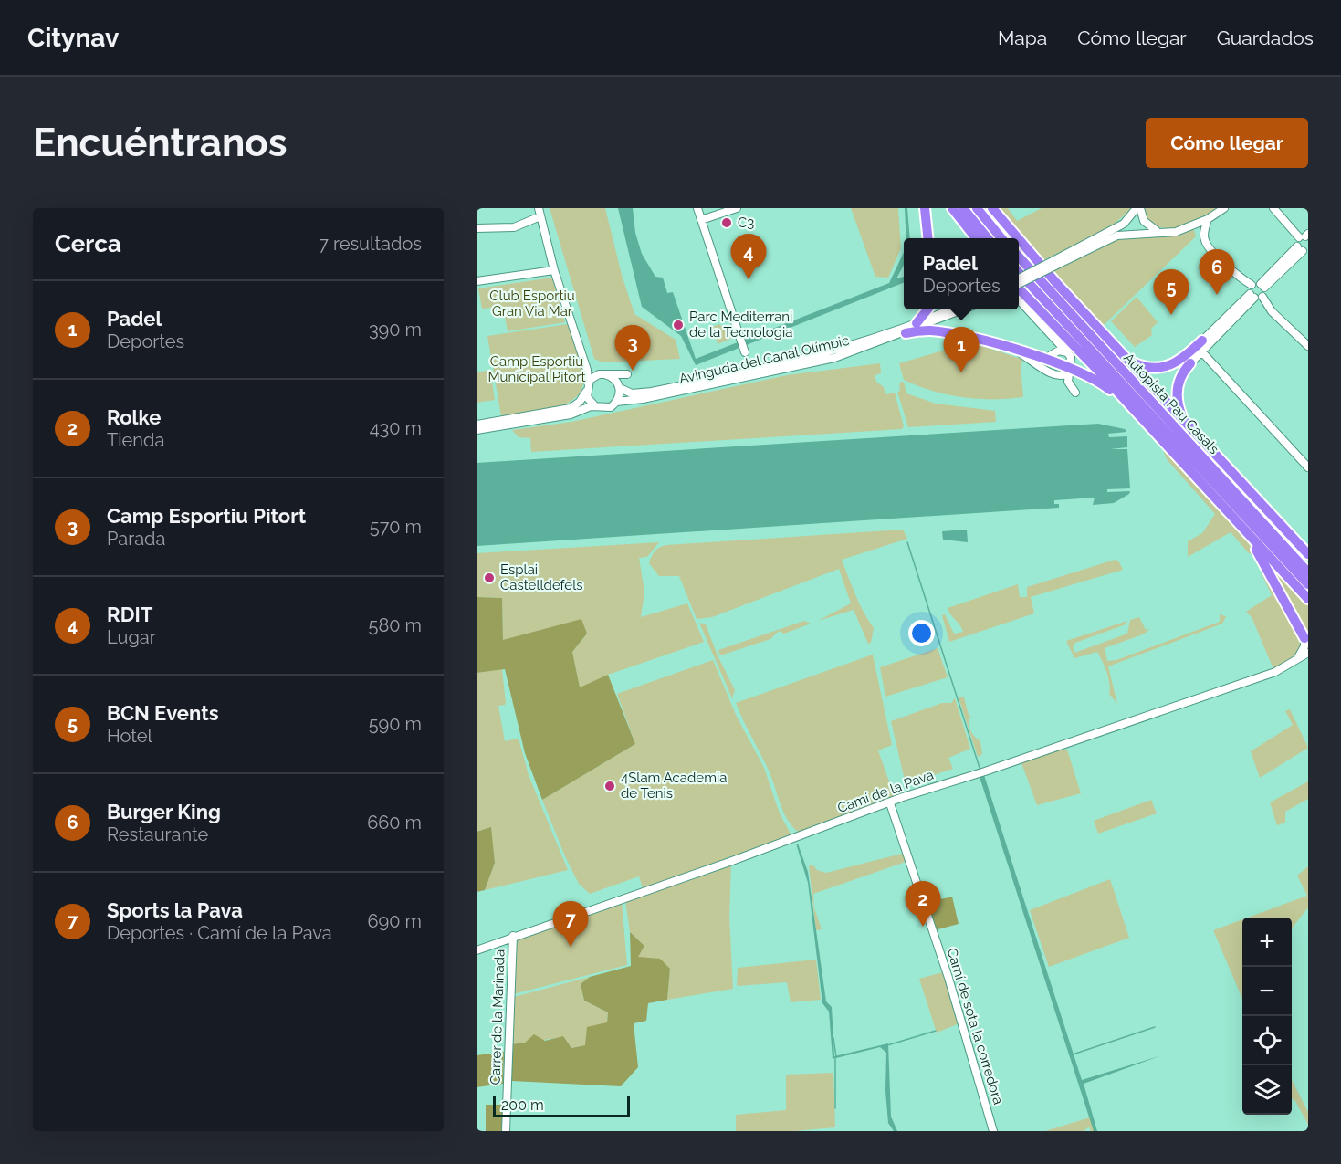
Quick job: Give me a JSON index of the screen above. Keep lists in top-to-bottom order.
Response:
{
  "streets": {
    "highway": ["Autopista Pau Casals"],
    "street": [
      "Avinguda del Canal Olímpic",
      "Camí de la Pava",
      "Carrer de la Marinada",
      "Camí de sota la corredora"
    ]
  },
  "crossings": [
    ["Camí de la Pava", "Carrer de la Marinada"],
    ["Camí de la Pava", "Camí de sota la corredora"]
  ],
  "parks": ["Club Esportiu Gran Via Mar", "Camp Esportiu Municipal Pitort"],
  "places": [
    "C3",
    "Parc Mediterrani de la Tecnologia",
    "Esplai Castelldefels",
    "4Slam Academia de Tenis"
  ],
  "scale_bar": "200 m",
  "page": {
    "header": "Citynav",
    "nav": ["Mapa", "Cómo llegar", "Guardados"],
    "buttons": "Cómo llegar",
    "title": "Encuéntranos",
    "heading": ["Cerca", "7 resultados"],
    "pins": [
      "4",
      "6",
      "5",
      "3",
      "1",
      "2",
      "7"
    ],
    "popup": ["Padel", "Deportes"],
    "list": [
      {
        "mark": "1",
        "name": "Padel",
        "note": "Deportes",
        "value": "390 m"
      },
      {
        "mark": "2",
        "name": "Rolke",
        "note": "Tienda",
        "value": "430 m"
      },
      {
        "mark": "3",
        "name": "Camp Esportiu Pitort",
        "note": "Parada",
        "value": "570 m"
      },
      {
        "mark": "4",
        "name": "RDIT",
        "note": "Lugar",
        "value": "580 m"
      },
      {
        "mark": "5",
        "name": "BCN Events",
        "note": "Hotel",
        "value": "590 m"
      },
      {
        "mark": "6",
        "name": "Burger King",
        "note": "Restaurante",
        "value": "660 m"
      },
      {
        "mark": "7",
        "name": "Sports la Pava",
        "note": "Deportes · Camí de la Pava",
        "value": "690 m"
      }
    ],
    "map_buttons": ["+", "−"],
    "scale": "200 m"
  }
}
